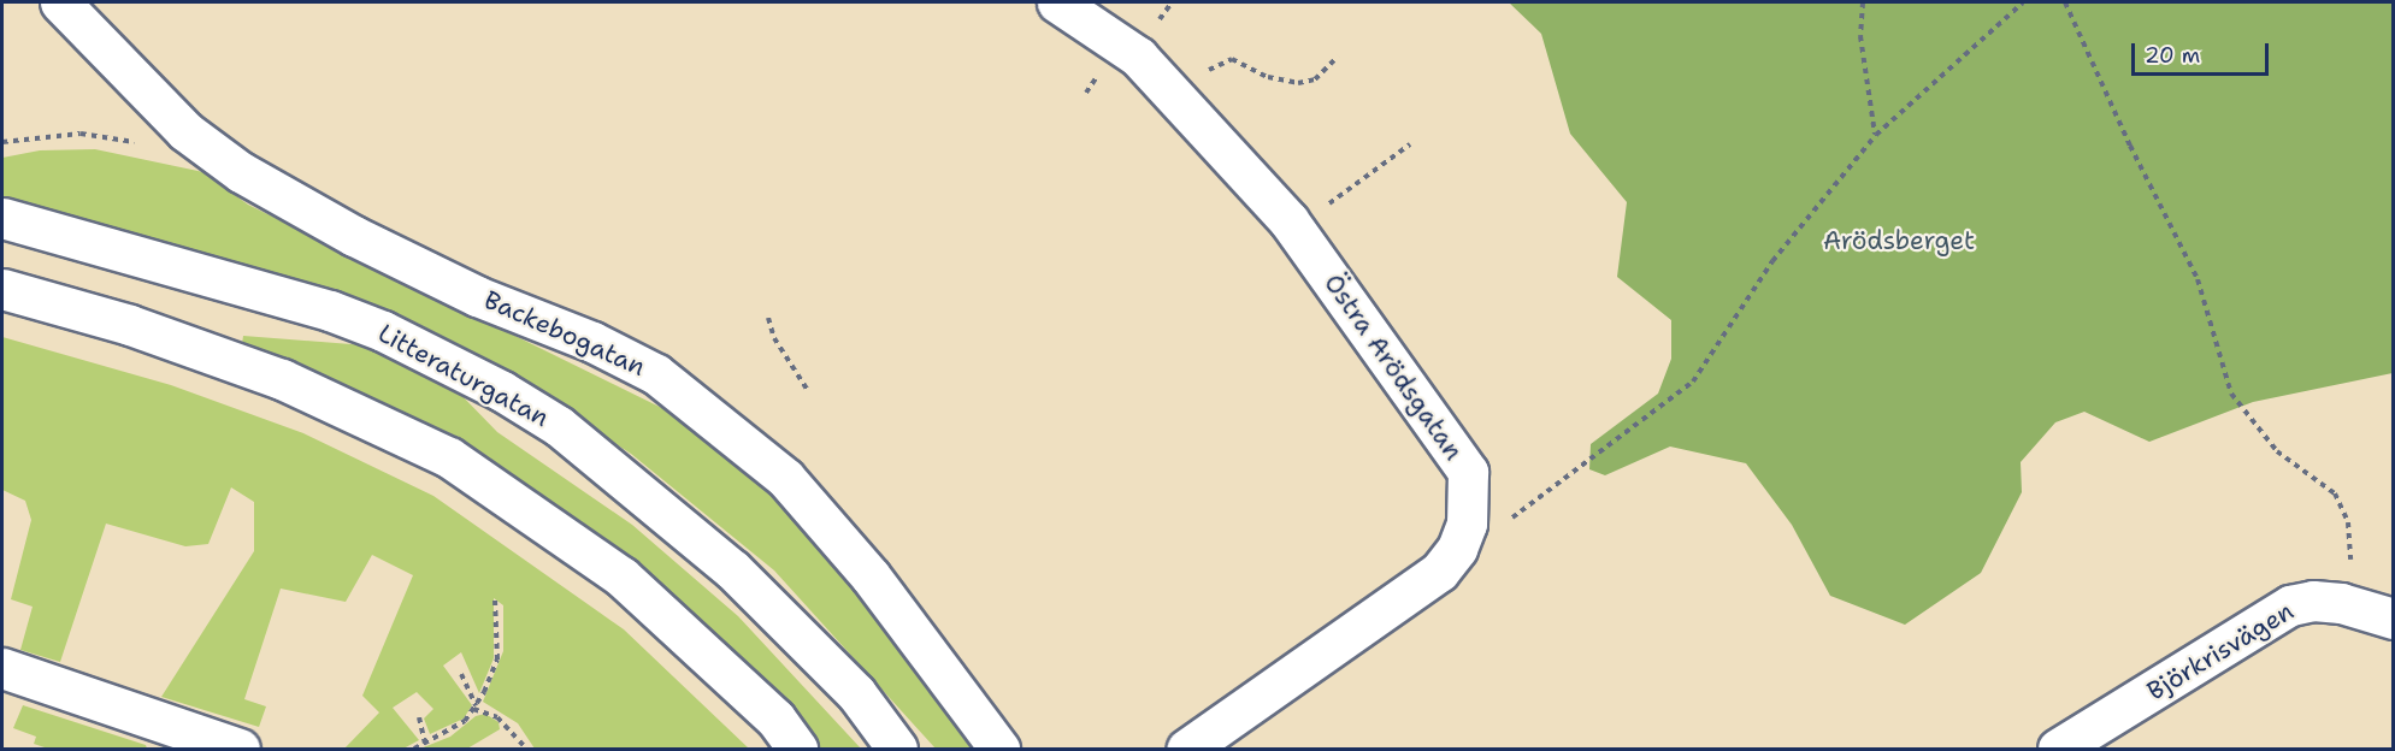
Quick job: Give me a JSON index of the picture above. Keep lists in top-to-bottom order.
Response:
{
  "streets": {
    "street": [
      "Backebogatan",
      "Östra Arödsgatan",
      "Litteraturgatan",
      "Björkrisvägen"
    ]
  },
  "parks": ["Arödsberget"],
  "scale_bar": "20 m"
}
